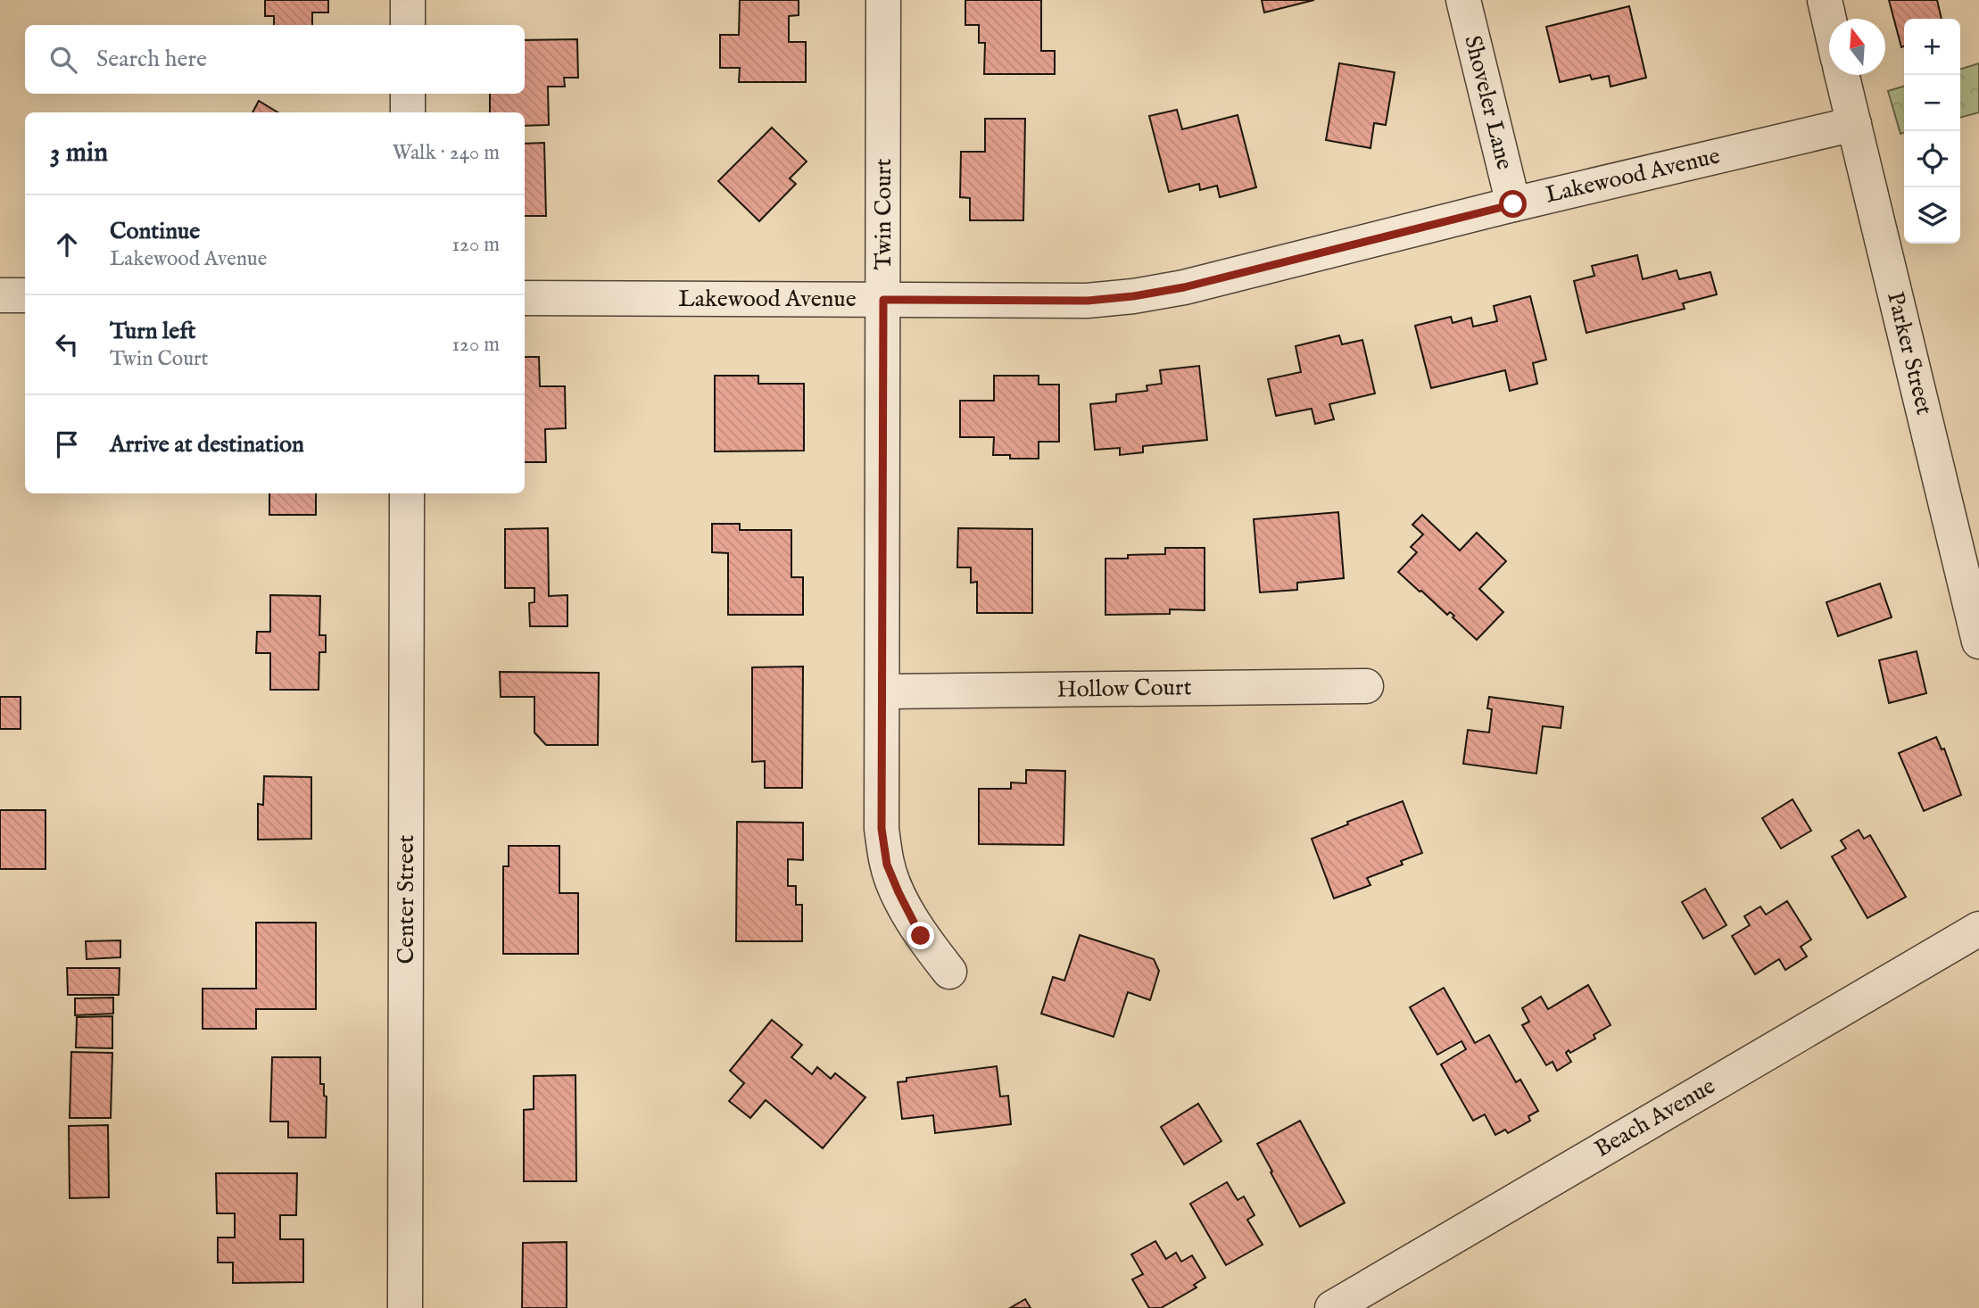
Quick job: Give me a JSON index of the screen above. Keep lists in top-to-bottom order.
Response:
{
  "streets": {
    "street": [
      "Shoveler Lane",
      "Lakewood Avenue",
      "Twin Court",
      "Parker Street",
      "Hollow Court",
      "Center Street",
      "Beach Avenue"
    ]
  },
  "crossings": [
    ["Shoveler Lane", "Lakewood Avenue"],
    ["Lakewood Avenue", "Twin Court"],
    ["Lakewood Avenue", "Parker Street"],
    ["Twin Court", "Hollow Court"]
  ],
  "north": "top",
  "page": {
    "map_buttons": ["+", "−"],
    "search": "Search here",
    "heading": ["3 min", "Walk · 240 m"],
    "list": [
      ["Continue", "Lakewood Avenue", "120 m"],
      ["Turn left", "Twin Court", "120 m"],
      "Arrive at destination"
    ]
  }
}
